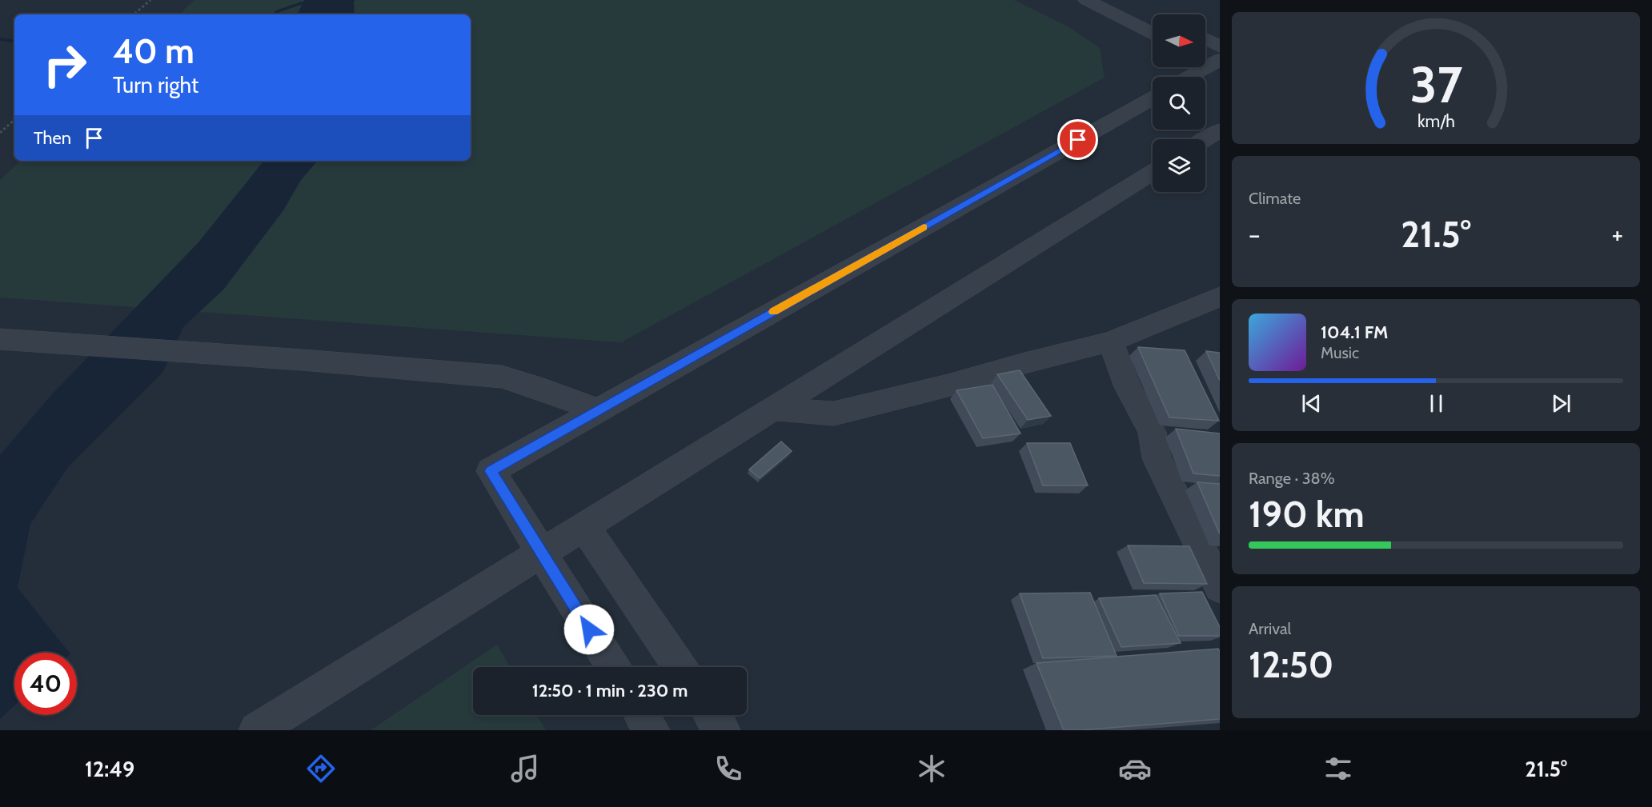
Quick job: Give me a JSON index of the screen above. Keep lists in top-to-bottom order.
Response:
{
  "north": "right",
  "page": {
    "turn": ["40 m", "Turn right"],
    "then": "Then",
    "tile": [
      "Climate",
      ["Range · 38%", "190 km"],
      ["Arrival", "12:50"]
    ],
    "heat": ["−", "21.5°", "+"],
    "song": ["104.1 FM", "Music"],
    "limit": "40",
    "trip": "12:50 · 1 min · 230 m",
    "tabs": ["12:49", "21.5°"],
    "gauge": ["37", "km/h"]
  }
}
